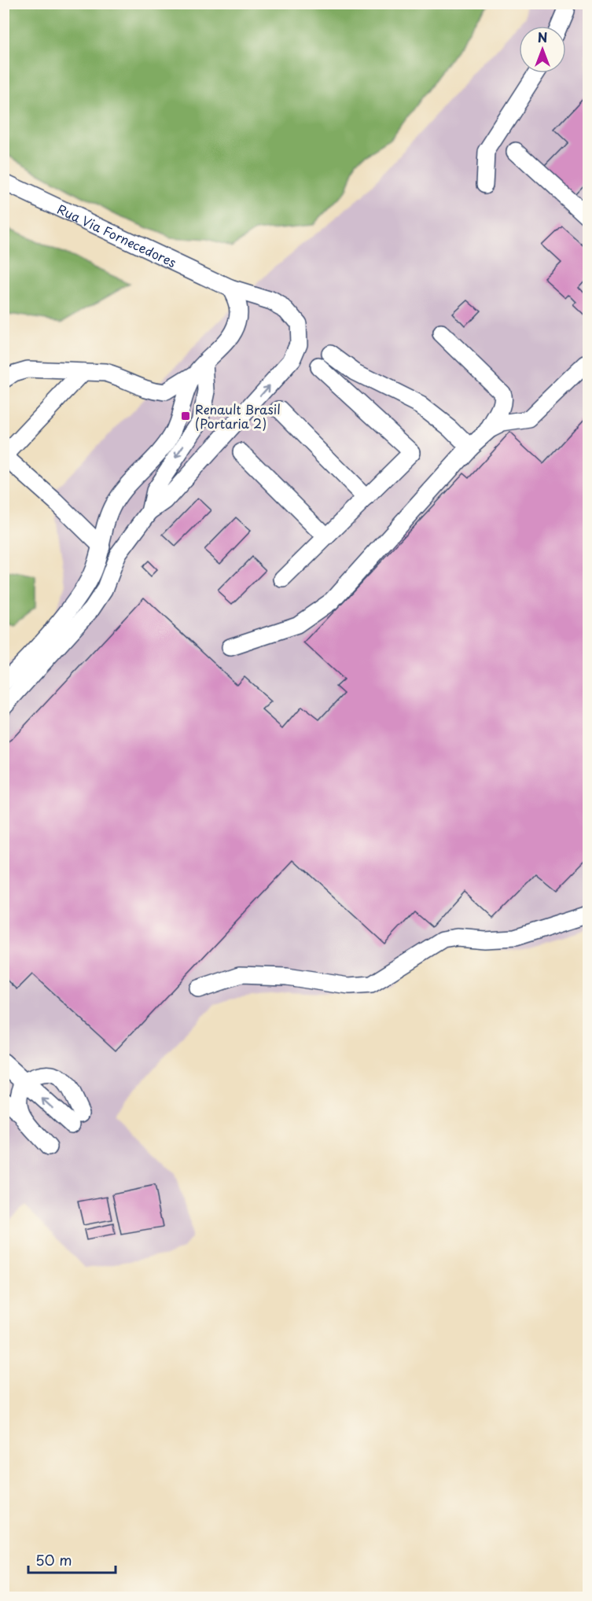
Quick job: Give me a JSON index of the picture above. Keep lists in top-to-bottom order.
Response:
{
  "streets": {
    "street": ["Rua Via Fornecedores"]
  },
  "places": {
    "transit": ["Renault Brasil (Portaria 2)"]
  },
  "scale_bar": "50 m",
  "north": "top"
}
